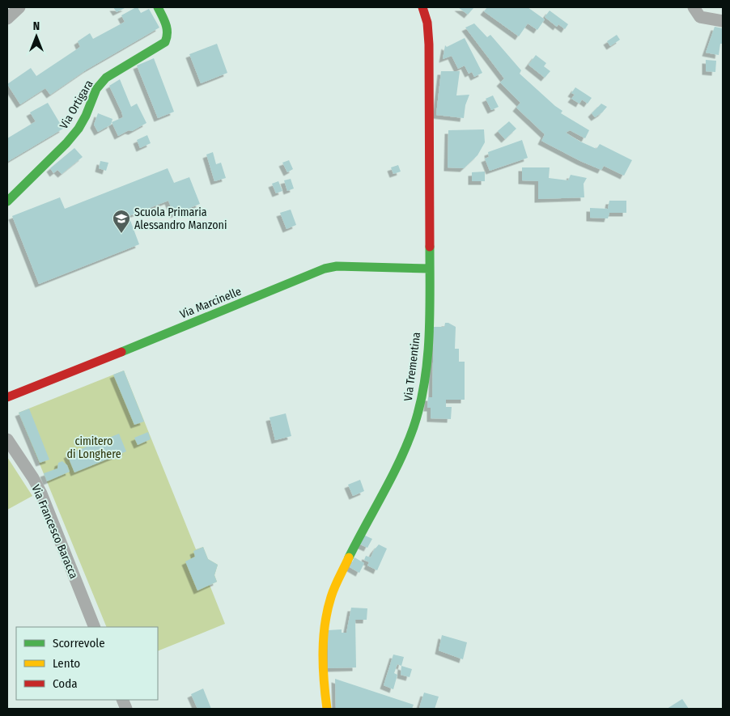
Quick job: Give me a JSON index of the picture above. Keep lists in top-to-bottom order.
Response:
{
  "streets": {
    "street": [
      "Via Ortigara",
      "Via Marcinelle",
      "Via Trementina",
      "Via Francesco Baracca"
    ]
  },
  "crossings": [
    ["Via Marcinelle", "Via Trementina"]
  ],
  "parks": ["cimitero di Longhere"],
  "places": {
    "school or university": ["Scuola Primaria Alessandro Manzoni"]
  },
  "legend": ["Scorrevole", "Lento", "Coda"],
  "north": "top"
}
